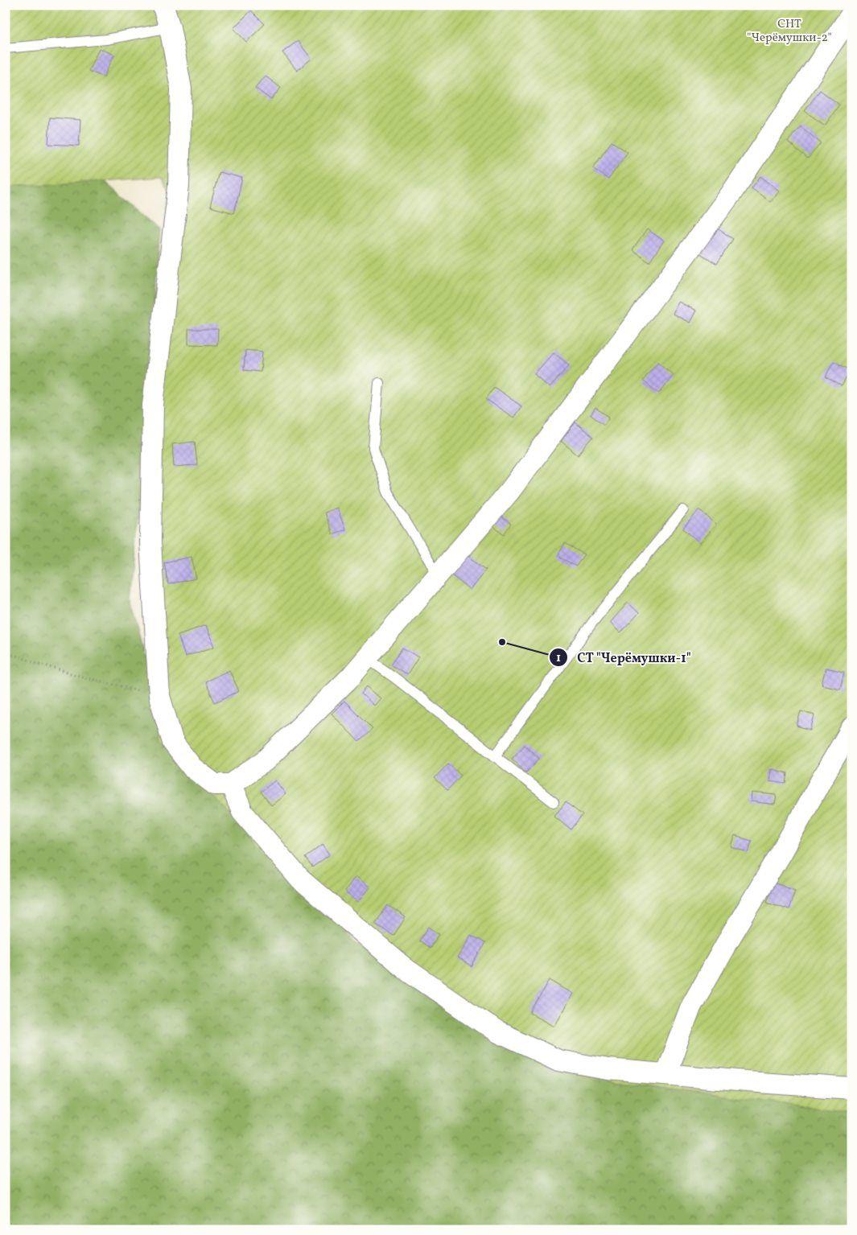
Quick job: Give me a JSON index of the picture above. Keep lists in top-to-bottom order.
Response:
{
  "parks": ["СНТ \"Черёмушки-2\""],
  "places": ["СТ \"Черёмушки-1\""]
}
